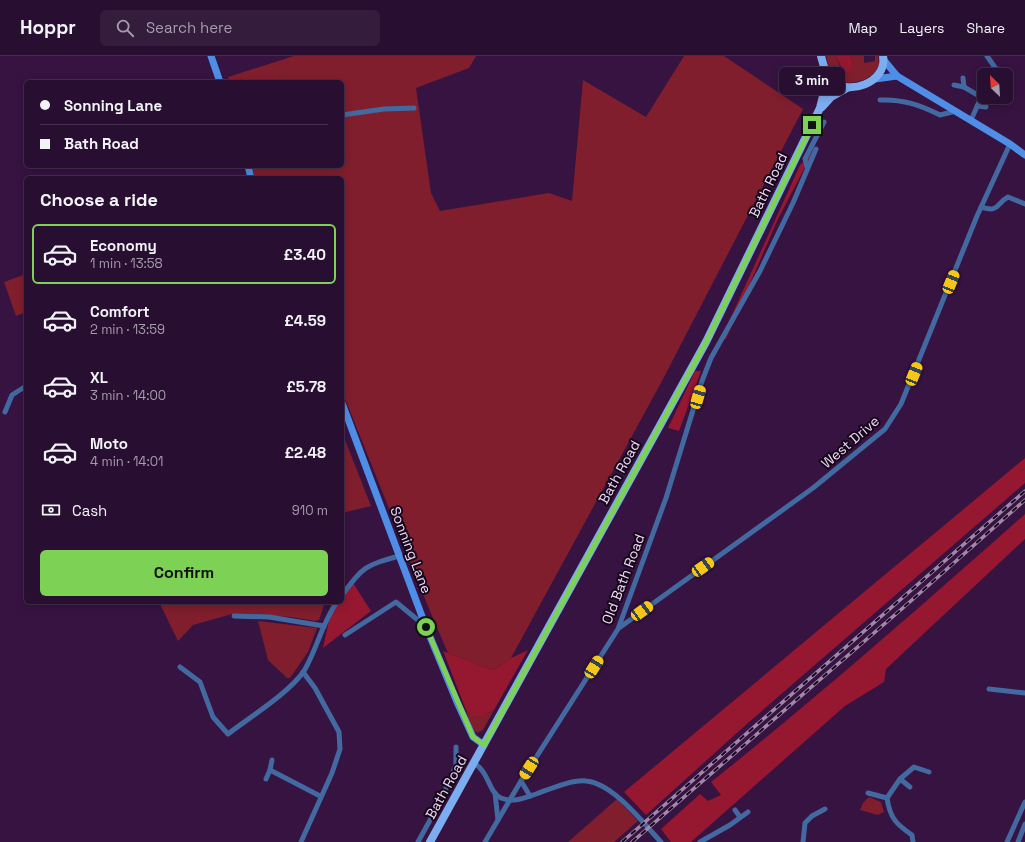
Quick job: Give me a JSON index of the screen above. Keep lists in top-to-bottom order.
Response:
{
  "streets": {
    "main road": ["Bath Road", "Sonning Lane"],
    "street": ["West Drive", "Old Bath Road"]
  },
  "crossings": [
    ["Bath Road", "Sonning Lane"],
    ["West Drive", "Old Bath Road"]
  ],
  "north": "top left",
  "page": {
    "header": "Hoppr",
    "search": "Search here",
    "nav": ["Map", "Layers", "Share"],
    "bubble": "3 min",
    "banner": ["Sonning Lane", "Bath Road"],
    "heading": "Choose a ride",
    "list": [
      {
        "name": "Economy",
        "note": "1 min · 13:58",
        "value": "£3.40"
      },
      {
        "name": "Comfort",
        "note": "2 min · 13:59",
        "value": "£4.59"
      },
      {
        "name": "XL",
        "note": "3 min · 14:00",
        "value": "£5.78"
      },
      {
        "name": "Moto",
        "note": "4 min · 14:01",
        "value": "£2.48"
      }
    ],
    "pay": ["Cash", "910 m"],
    "buttons": "Confirm"
  }
}
